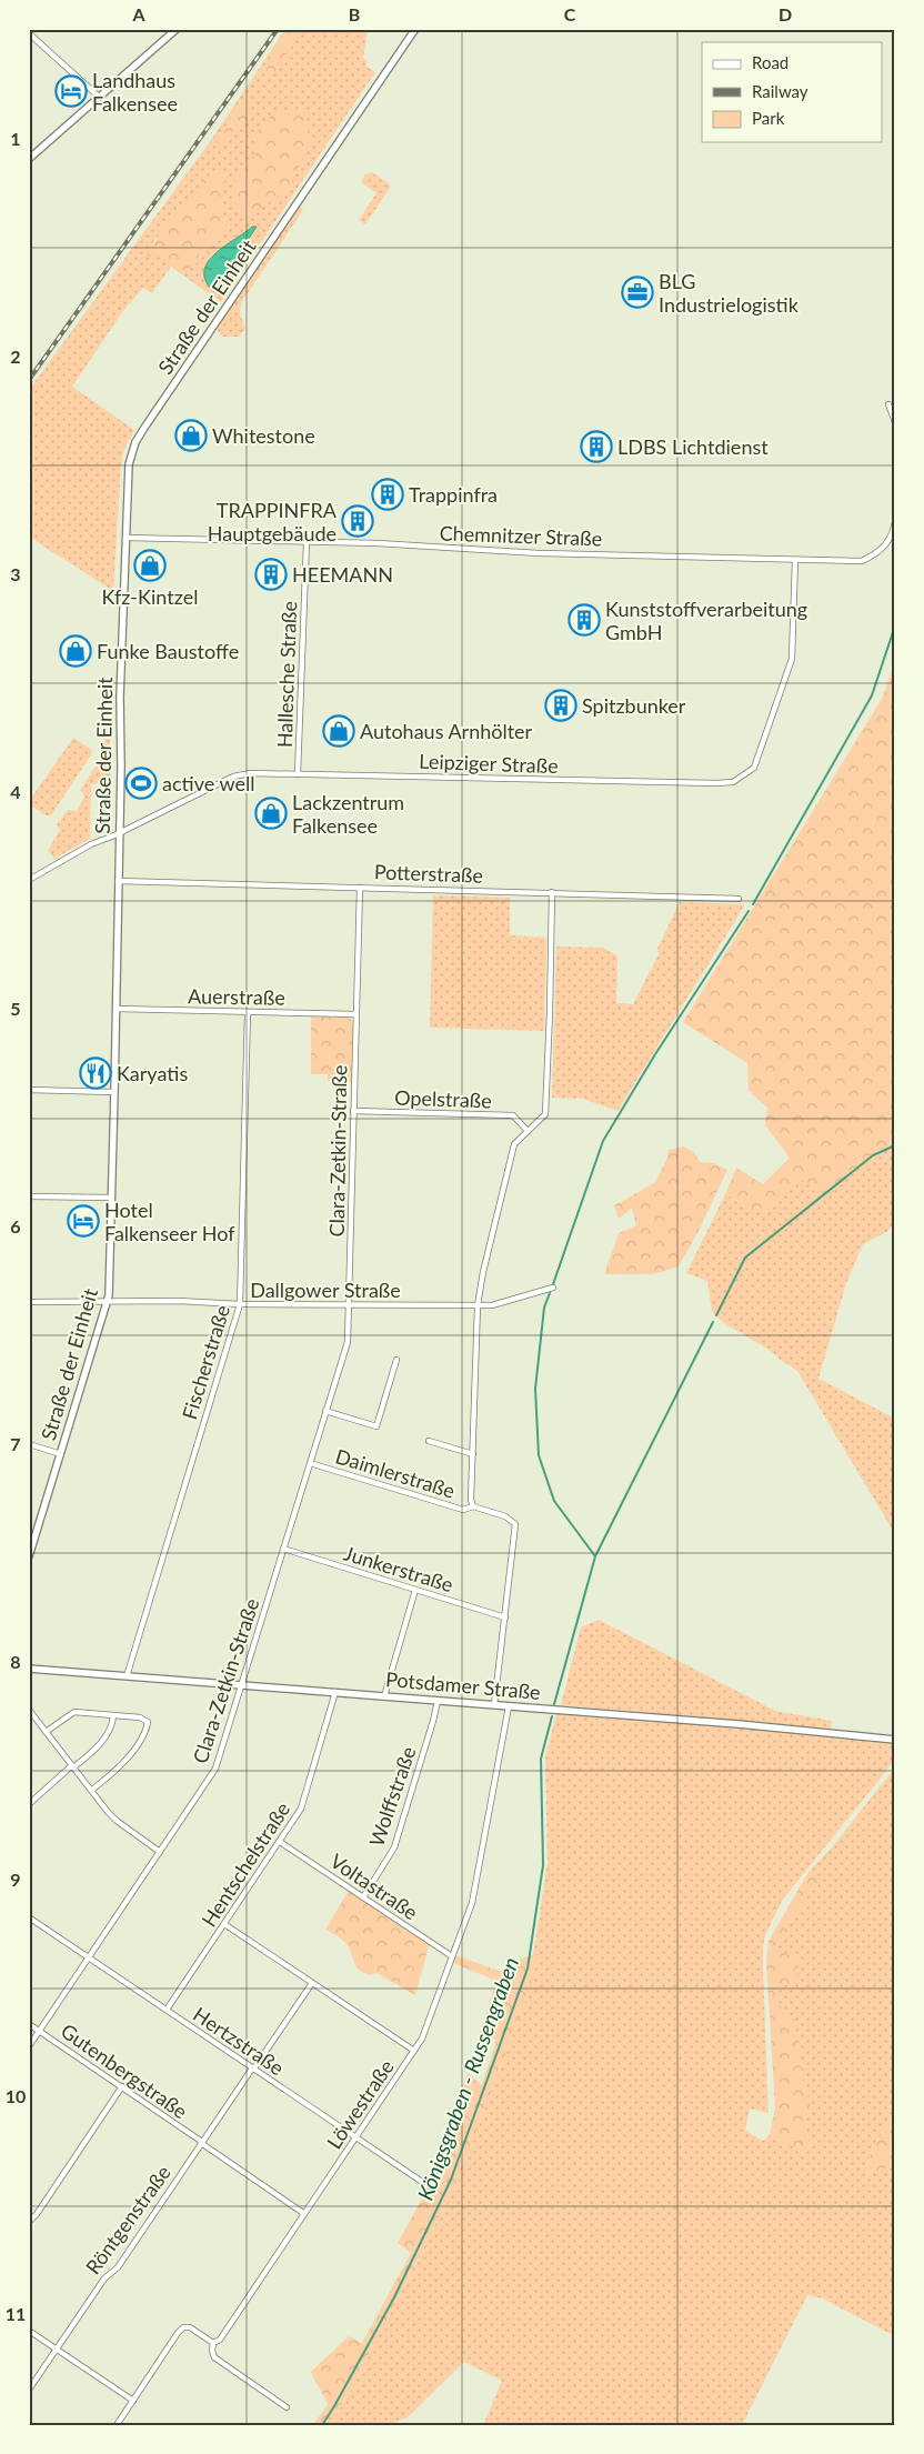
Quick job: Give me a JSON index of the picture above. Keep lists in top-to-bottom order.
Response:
{
  "streets": {
    "street": [
      "Straße der Einheit",
      "Chemnitzer Straße",
      "Hallesche Straße",
      "Leipziger Straße",
      "Potterstraße",
      "Auerstraße",
      "Opelstraße",
      "Clara-Zetkin-Straße",
      "Dallgower Straße",
      "Fischerstraße",
      "Daimlerstraße",
      "Junkerstraße",
      "Potsdamer Straße",
      "Wolffstraße",
      "Hentschelstraße",
      "Voltastraße",
      "Hertzstraße",
      "Gutenbergstraße",
      "Löwestraße",
      "Röntgenstraße"
    ]
  },
  "crossings": [
    ["Straße der Einheit", "Chemnitzer Straße"],
    ["Straße der Einheit", "Leipziger Straße"],
    ["Straße der Einheit", "Potterstraße"],
    ["Straße der Einheit", "Auerstraße"],
    ["Straße der Einheit", "Dallgower Straße"],
    ["Chemnitzer Straße", "Hallesche Straße"],
    ["Chemnitzer Straße", "Leipziger Straße"],
    ["Hallesche Straße", "Leipziger Straße"],
    ["Potterstraße", "Clara-Zetkin-Straße"],
    ["Auerstraße", "Clara-Zetkin-Straße"],
    ["Auerstraße", "Fischerstraße"],
    ["Opelstraße", "Clara-Zetkin-Straße"],
    ["Clara-Zetkin-Straße", "Dallgower Straße"],
    ["Clara-Zetkin-Straße", "Daimlerstraße"],
    ["Clara-Zetkin-Straße", "Junkerstraße"],
    ["Clara-Zetkin-Straße", "Potsdamer Straße"],
    ["Clara-Zetkin-Straße", "Hertzstraße"],
    ["Clara-Zetkin-Straße", "Gutenbergstraße"],
    ["Dallgower Straße", "Fischerstraße"],
    ["Fischerstraße", "Potsdamer Straße"],
    ["Daimlerstraße", "Junkerstraße"],
    ["Potsdamer Straße", "Wolffstraße"],
    ["Potsdamer Straße", "Hentschelstraße"],
    ["Potsdamer Straße", "Löwestraße"],
    ["Wolffstraße", "Voltastraße"],
    ["Hentschelstraße", "Voltastraße"],
    ["Hentschelstraße", "Hertzstraße"],
    ["Voltastraße", "Löwestraße"],
    ["Hertzstraße", "Löwestraße"],
    ["Hertzstraße", "Röntgenstraße"],
    ["Gutenbergstraße", "Löwestraße"],
    ["Gutenbergstraße", "Röntgenstraße"]
  ],
  "water": ["Königsgraben - Russengraben"],
  "places": {
    "hotel": ["Landhaus Falkensee", "Hotel Falkenseer Hof"],
    "office": ["BLG Industrielogistik"],
    "shop": [
      "Whitestone",
      "Kfz-Kintzel",
      "Funke Baustoffe",
      "Autohaus Arnhölter",
      "Lackzentrum Falkensee"
    ],
    "building": [
      "LDBS Lichtdienst",
      "Trappinfra",
      "TRAPPINFRA Hauptgebäude",
      "HEEMANN",
      "Kunststoffverarbeitung GmbH",
      "Spitzbunker"
    ],
    "sports": ["active well"],
    "restaurant": ["Karyatis"]
  },
  "legend": ["Road", "Railway", "Park"],
  "grid": {
    "columns": [
      "A",
      "B",
      "C",
      "D"
    ],
    "rows": [
      "1",
      "2",
      "3",
      "4",
      "5",
      "6",
      "7",
      "8",
      "9",
      "10",
      "11"
    ]
  }
}
